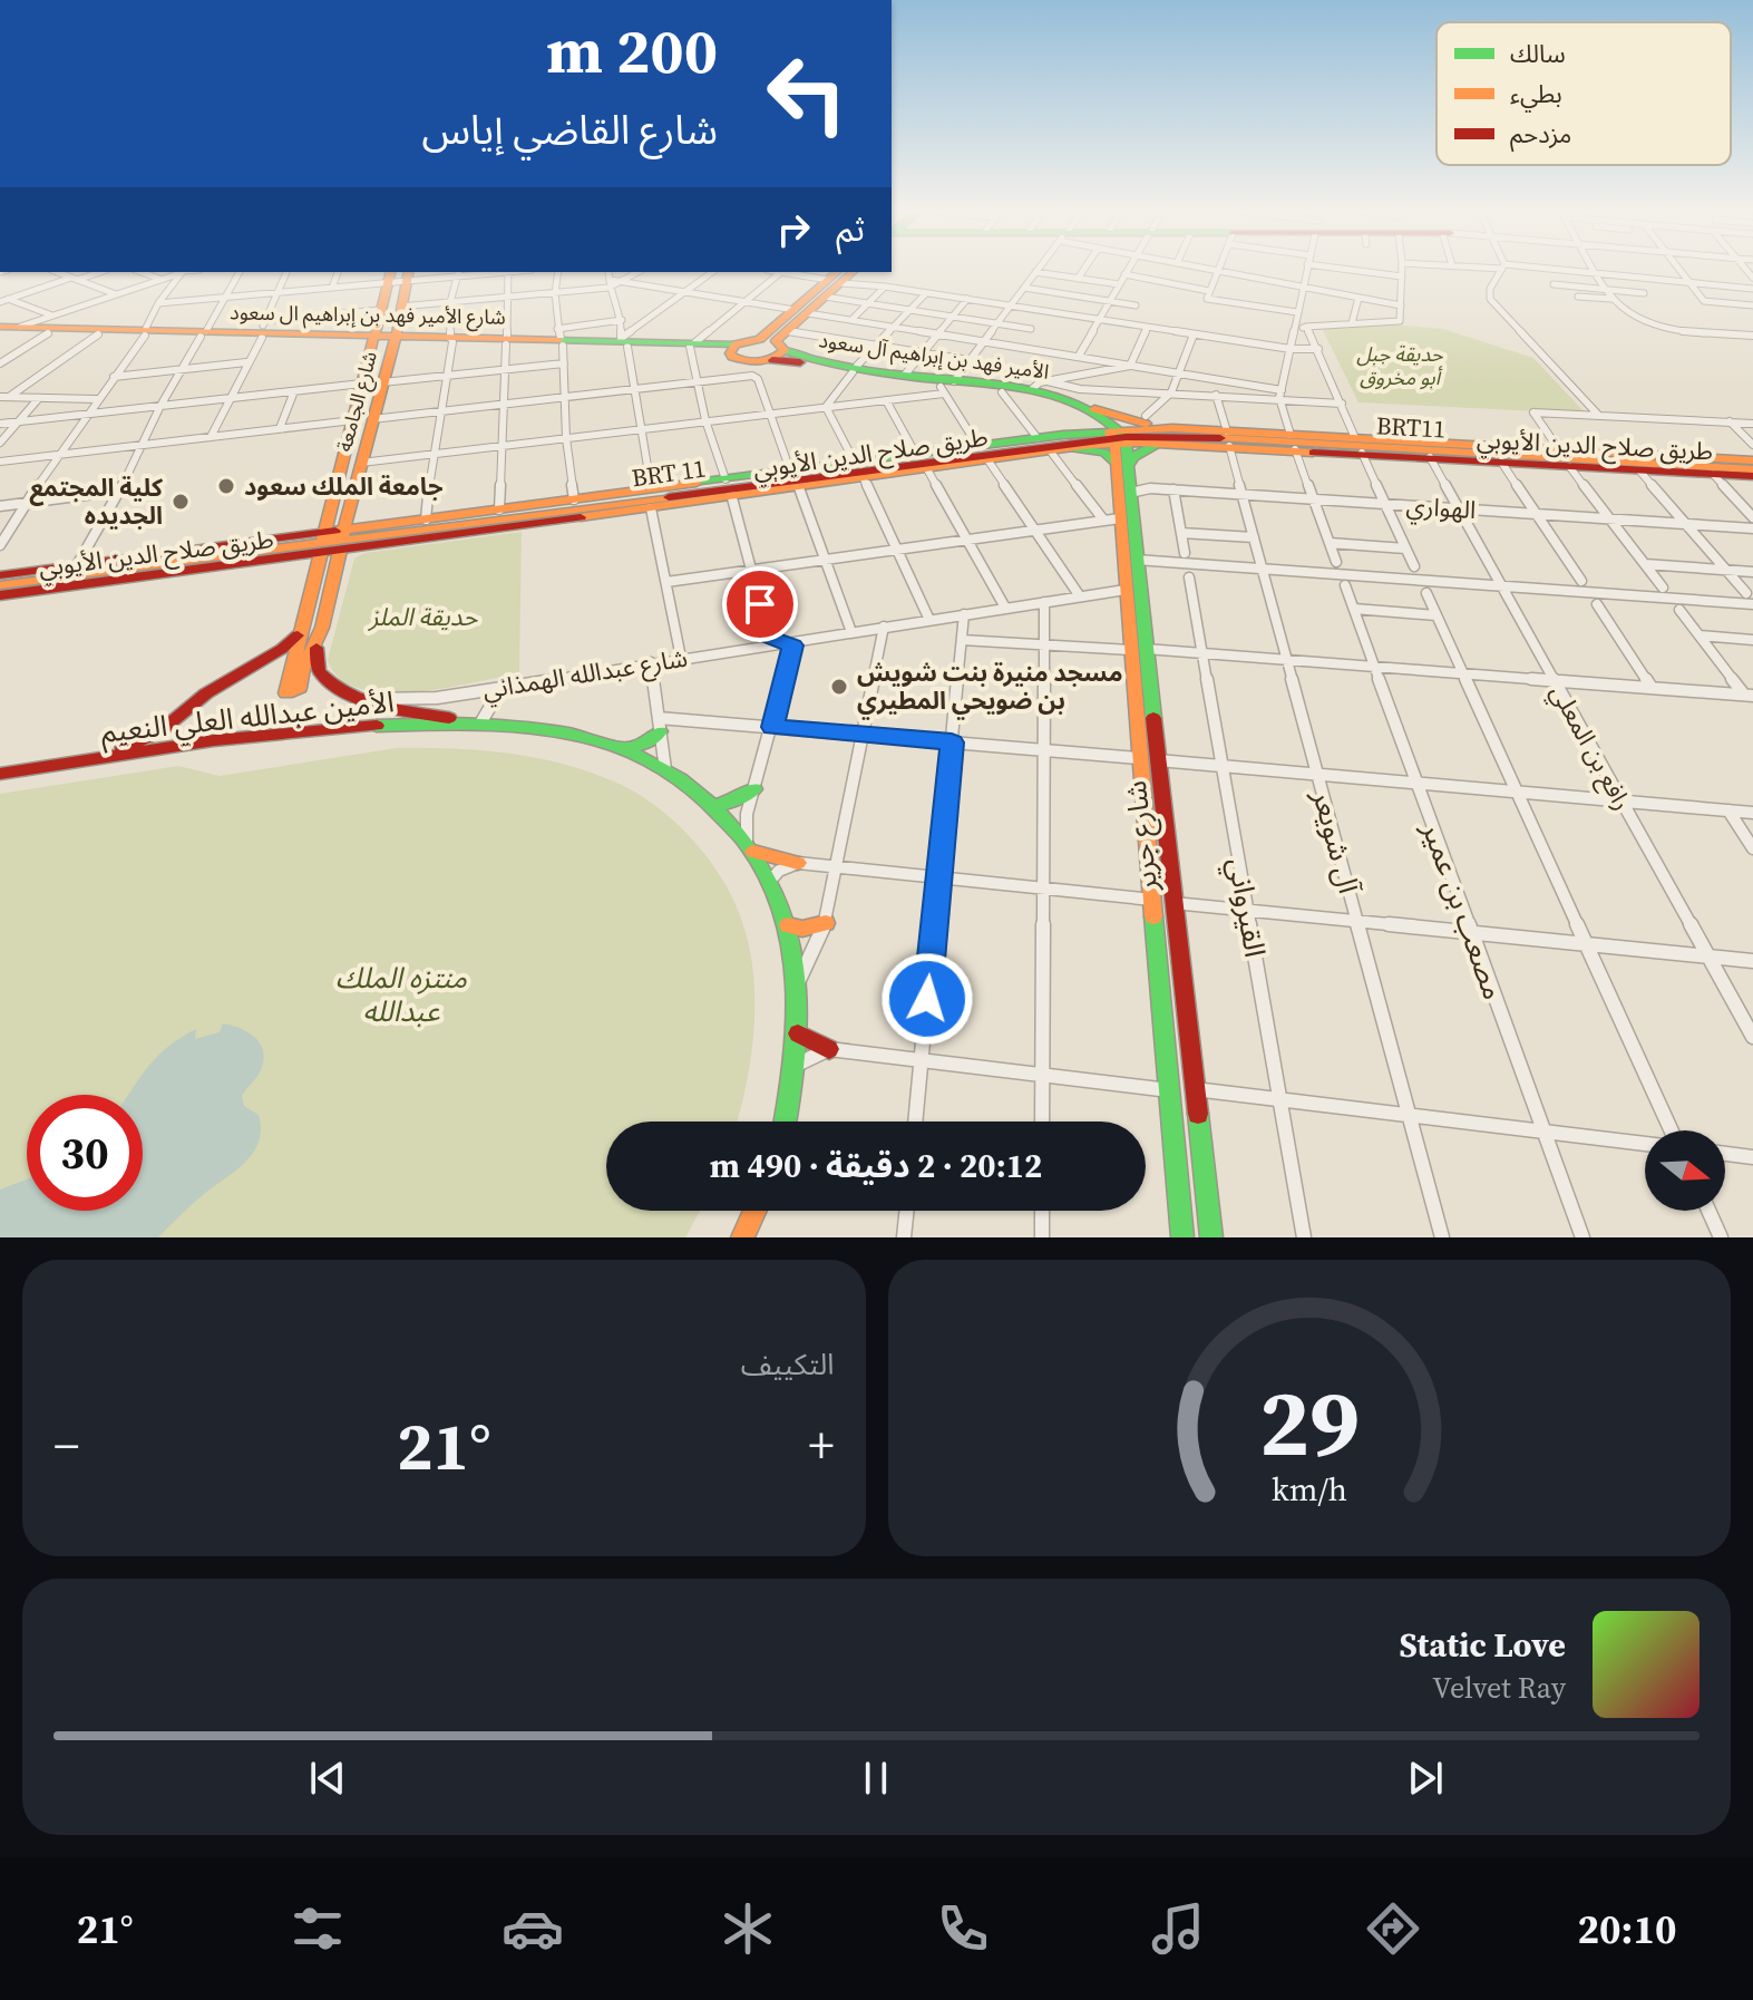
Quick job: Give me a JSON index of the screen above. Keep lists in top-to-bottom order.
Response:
{
  "streets": {
    "main road": [
      "شارع الأمير فهد بن إبراهيم ال سعود",
      "الأمير فهد بن إبراهيم آل سعود",
      "شارع الجامعة",
      "BRT11",
      "طريق صلاح الدين الأيوبي",
      "BRT 11",
      "الأمين عبدالله العلي النعيم",
      "شارع جرير"
    ],
    "street": [
      "الهواري",
      "شارع عبدالله الهمذاني",
      "رافع بن المعلي",
      "آل شويعر",
      "القيرواني",
      "مصعب بن عمير"
    ]
  },
  "crossings": [
    ["شارع الأمير فهد بن إبراهيم ال سعود", "الأمير فهد بن إبراهيم آل سعود"],
    ["شارع الأمير فهد بن إبراهيم ال سعود", "شارع الجامعة"],
    ["الأمير فهد بن إبراهيم آل سعود", "BRT11"],
    ["الأمير فهد بن إبراهيم آل سعود", "طريق صلاح الدين الأيوبي"],
    ["الأمير فهد بن إبراهيم آل سعود", "شارع جرير"],
    ["شارع الجامعة", "طريق صلاح الدين الأيوبي"],
    ["شارع الجامعة", "BRT 11"],
    ["BRT11", "طريق صلاح الدين الأيوبي"],
    ["BRT11", "شارع جرير"],
    ["طريق صلاح الدين الأيوبي", "BRT 11"],
    ["طريق صلاح الدين الأيوبي", "رافع بن المعلي"],
    ["طريق صلاح الدين الأيوبي", "شارع جرير"],
    ["طريق صلاح الدين الأيوبي", "آل شويعر"],
    ["الهواري", "رافع بن المعلي"],
    ["الهواري", "شارع جرير"],
    ["الهواري", "آل شويعر"],
    ["شارع عبدالله الهمذاني", "شارع جرير"]
  ],
  "parks": ["حديقة جبل أبو مخروق", "حديقة الملز", "منتزه الملك عبدالله"],
  "places": ["جامعة الملك سعود", "كلية المجتمع الجديده", "مسجد منيرة بنت شويش بن ضويحي المطيري"],
  "legend": ["سالك", "بطيء", "مزدحم"],
  "north": "right",
  "page": {
    "turn": ["200 m", "شارع القاضي إياس"],
    "then": "ثم",
    "limit": "30",
    "trip": "20:12 · 2 دقيقة · 490 m",
    "tile": "التكييف",
    "heat": ["−", "21°", "+"],
    "song": ["Static Love", "Velvet Ray"],
    "tabs": ["20:10", "21°"],
    "gauge": ["29", "km/h"]
  }
}
